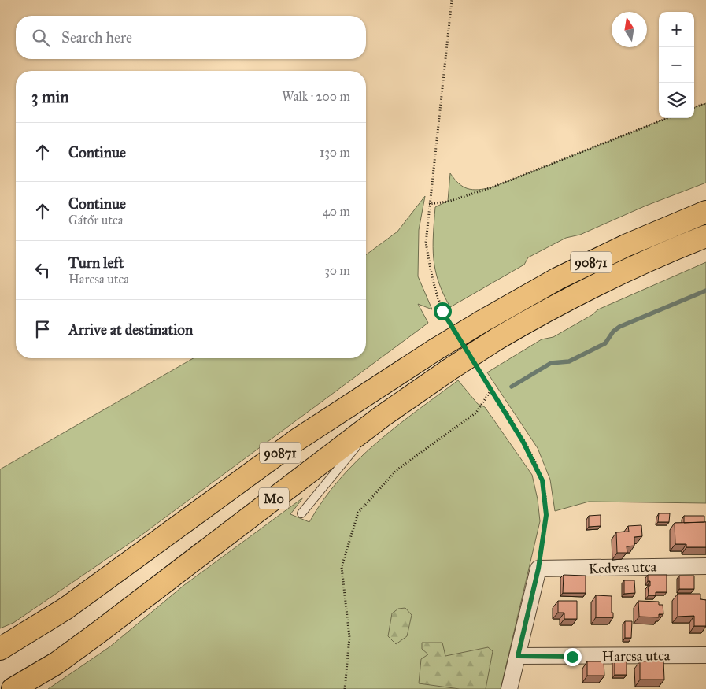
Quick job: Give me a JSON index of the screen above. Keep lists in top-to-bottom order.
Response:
{
  "streets": {
    "highway": ["90871", "M0"],
    "street": ["Kedves utca", "Harcsa utca"]
  },
  "north": "top",
  "page": {
    "map_buttons": ["+", "−"],
    "search": "Search here",
    "heading": ["3 min", "Walk · 200 m"],
    "list": [
      ["Continue", "130 m"],
      ["Continue", "Gátőr utca", "40 m"],
      ["Turn left", "Harcsa utca", "30 m"],
      "Arrive at destination"
    ]
  }
}
